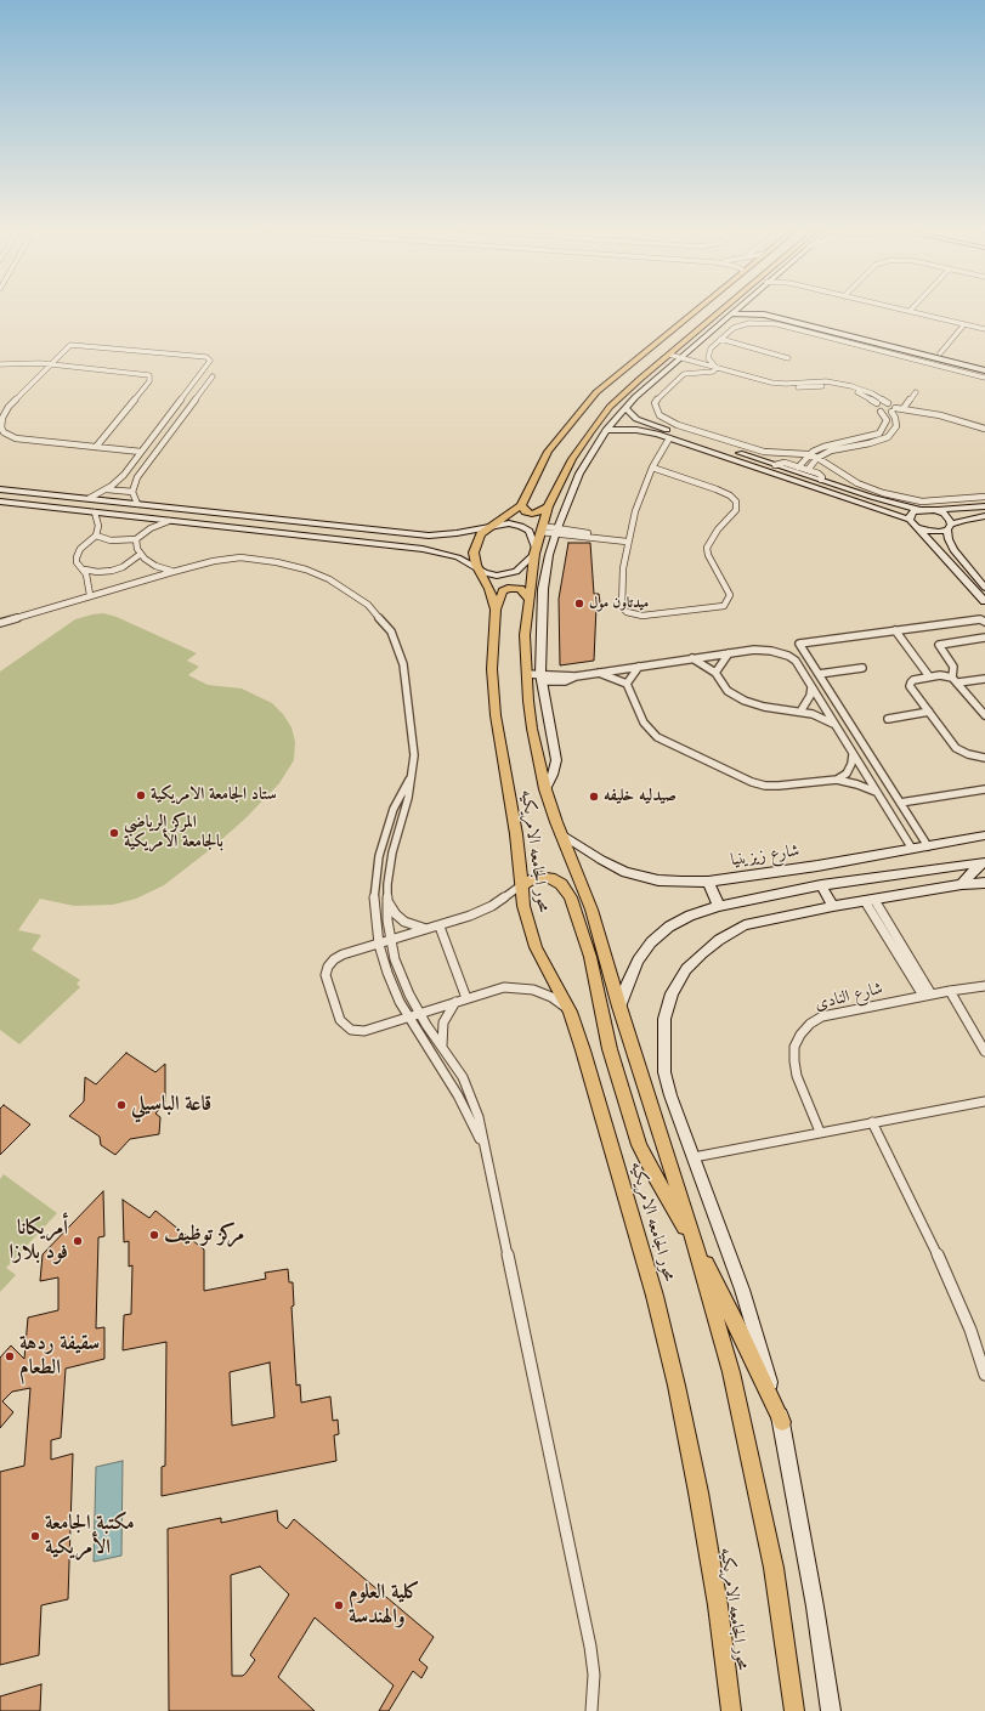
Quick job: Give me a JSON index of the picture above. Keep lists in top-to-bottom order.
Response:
{
  "streets": {
    "main road": ["محور الجامعه الامريكيه"],
    "street": ["شارع زيزينيا", "شارع النادى"]
  },
  "crossings": [
    ["محور الجامعه الامريكيه", "شارع زيزينيا"]
  ],
  "places": [
    "ميدتاون مول",
    "ستاد الجامعة الامريكية",
    "صيدليه خليفه",
    "المركز الرياضي بالجامعة الأمريكية",
    "قاعة الباسيلي",
    "مركز توظيف",
    "أمريكانا فود بلازا",
    "سقيفة ردهة الطعام",
    "مكتبة الجامعة الأمريكية",
    "كلية العلوم والهندسة"
  ]
}
